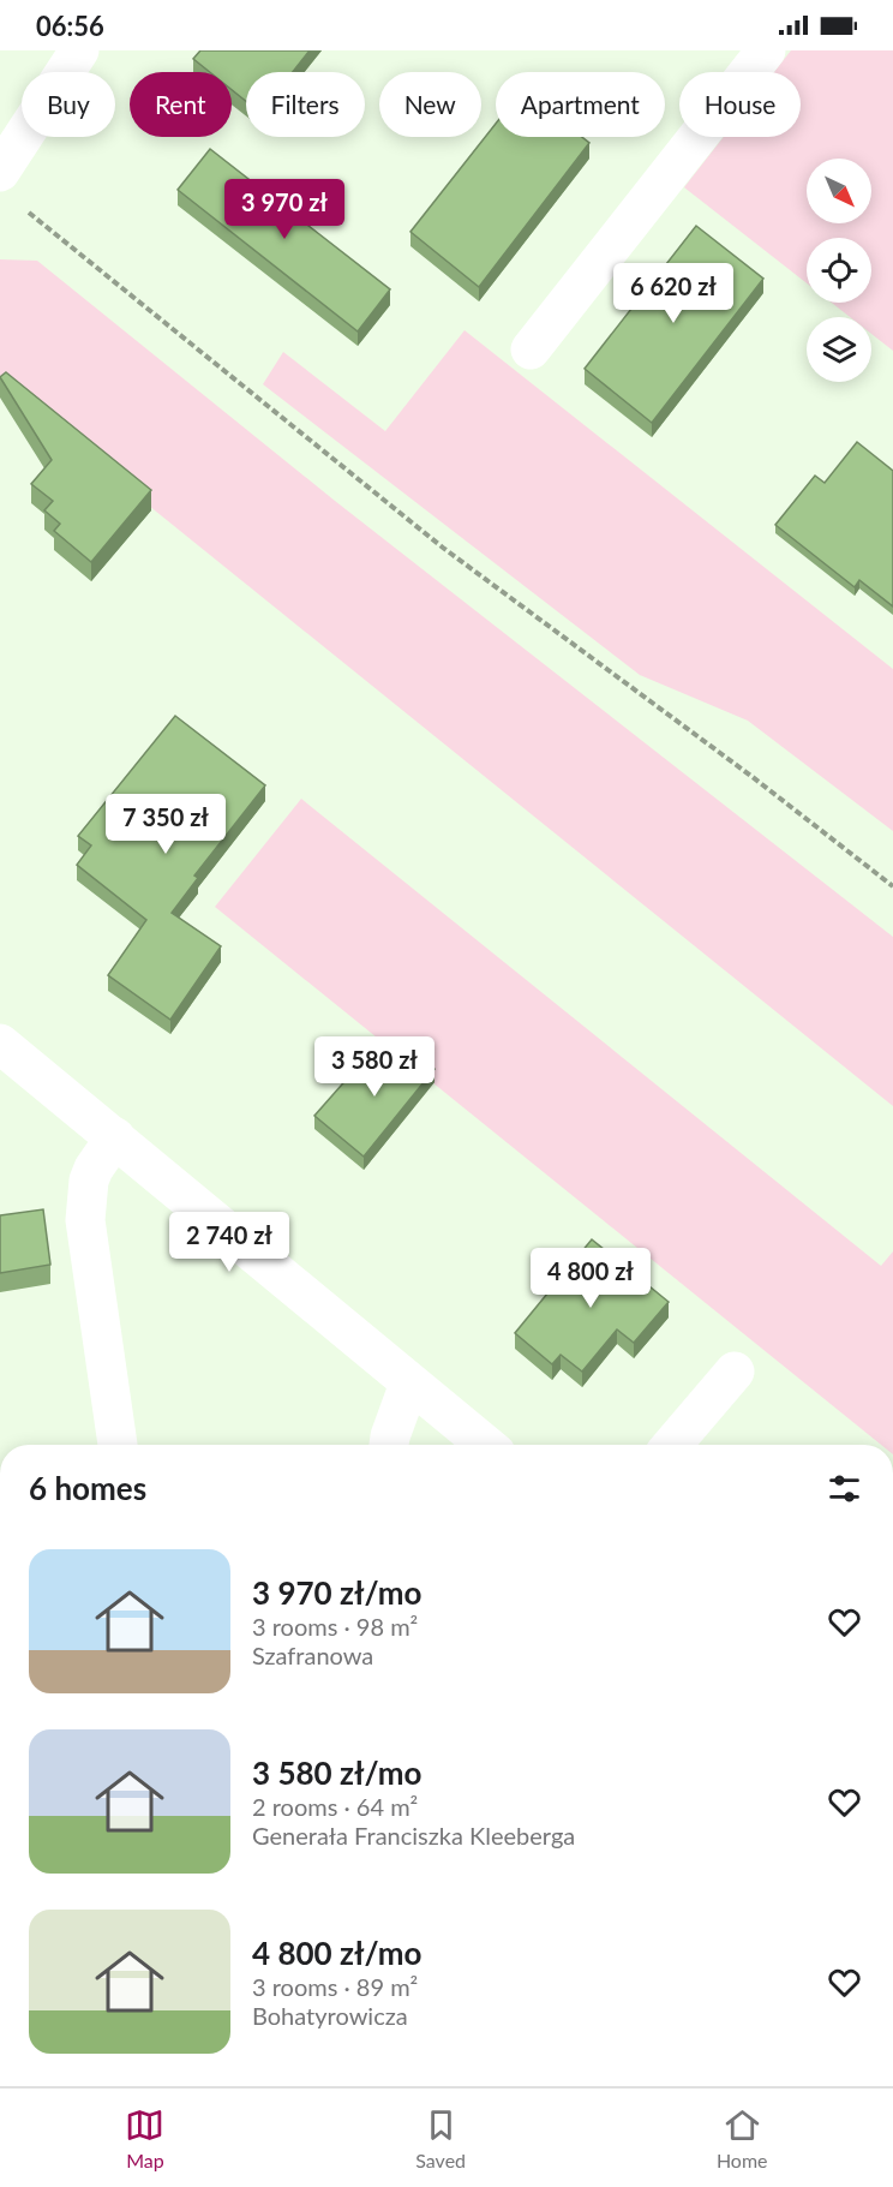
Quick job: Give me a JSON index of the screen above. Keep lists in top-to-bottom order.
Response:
{
  "north": "bottom right",
  "page": {
    "status": "06:56",
    "chip": [
      "Buy",
      "Rent",
      "Filters",
      "New",
      "Apartment",
      "House"
    ],
    "price": [
      "3 970 zł",
      "6 620 zł",
      "7 350 zł",
      "3 580 zł",
      "2 740 zł",
      "4 800 zł"
    ],
    "heading": "6 homes",
    "list": [
      {
        "name": "3 970 zł/mo",
        "note": "3 rooms · 98 m² · Szafranowa"
      },
      {
        "name": "3 580 zł/mo",
        "note": "2 rooms · 64 m² · Generała Franciszka Kleeberga"
      },
      {
        "name": "4 800 zł/mo",
        "note": "3 rooms · 89 m² · Bohatyrowicza"
      }
    ],
    "tabs": ["Map", "Saved", "Home"]
  }
}
